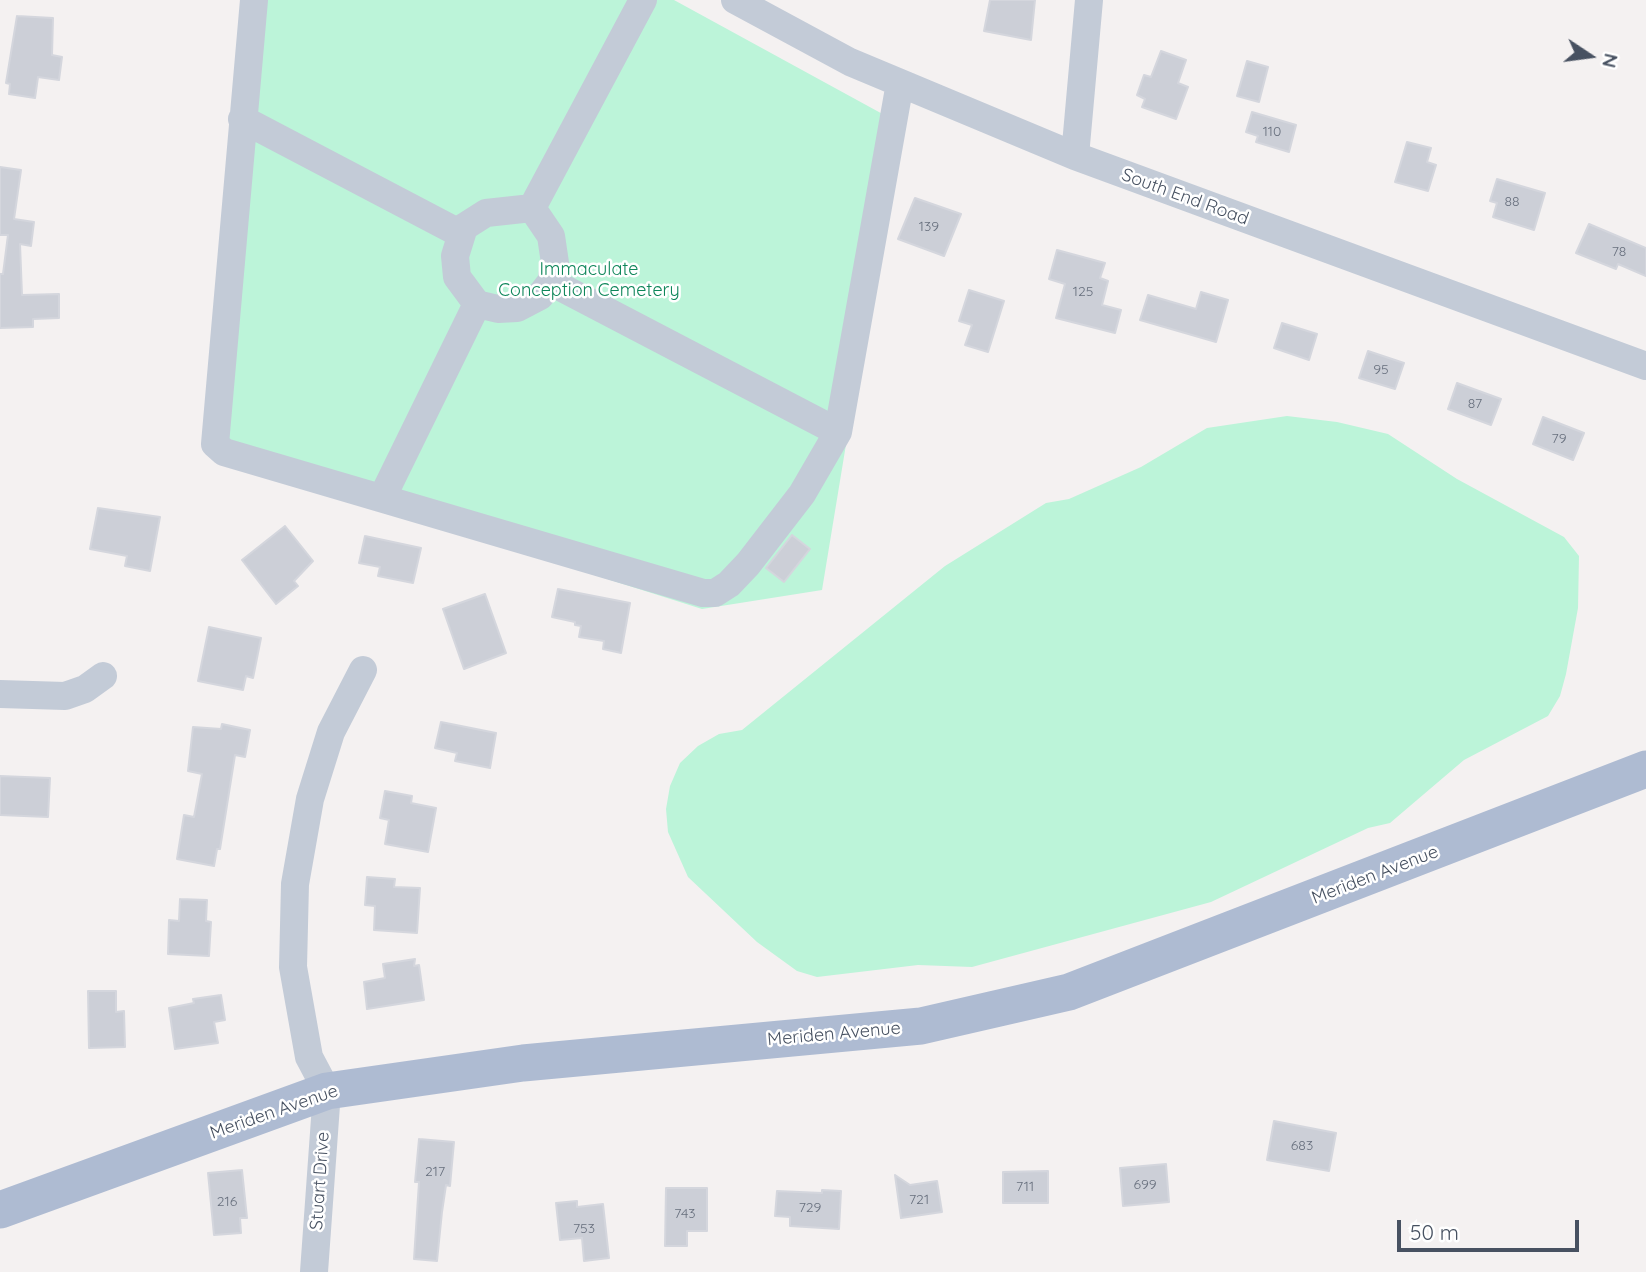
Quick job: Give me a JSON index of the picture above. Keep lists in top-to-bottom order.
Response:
{
  "streets": {
    "main road": ["Meriden Avenue"],
    "street": ["South End Road", "Stuart Drive"]
  },
  "crossings": [
    ["Meriden Avenue", "Stuart Drive"]
  ],
  "parks": ["Immaculate Conception Cemetery"],
  "house_numbers": [
    "110",
    "88",
    "139",
    "78",
    "125",
    "95",
    "87",
    "79",
    "683",
    "217",
    "699",
    "711",
    "721",
    "216",
    "729",
    "743",
    "753"
  ],
  "scale_bar": "50 m",
  "north": "right"
}
